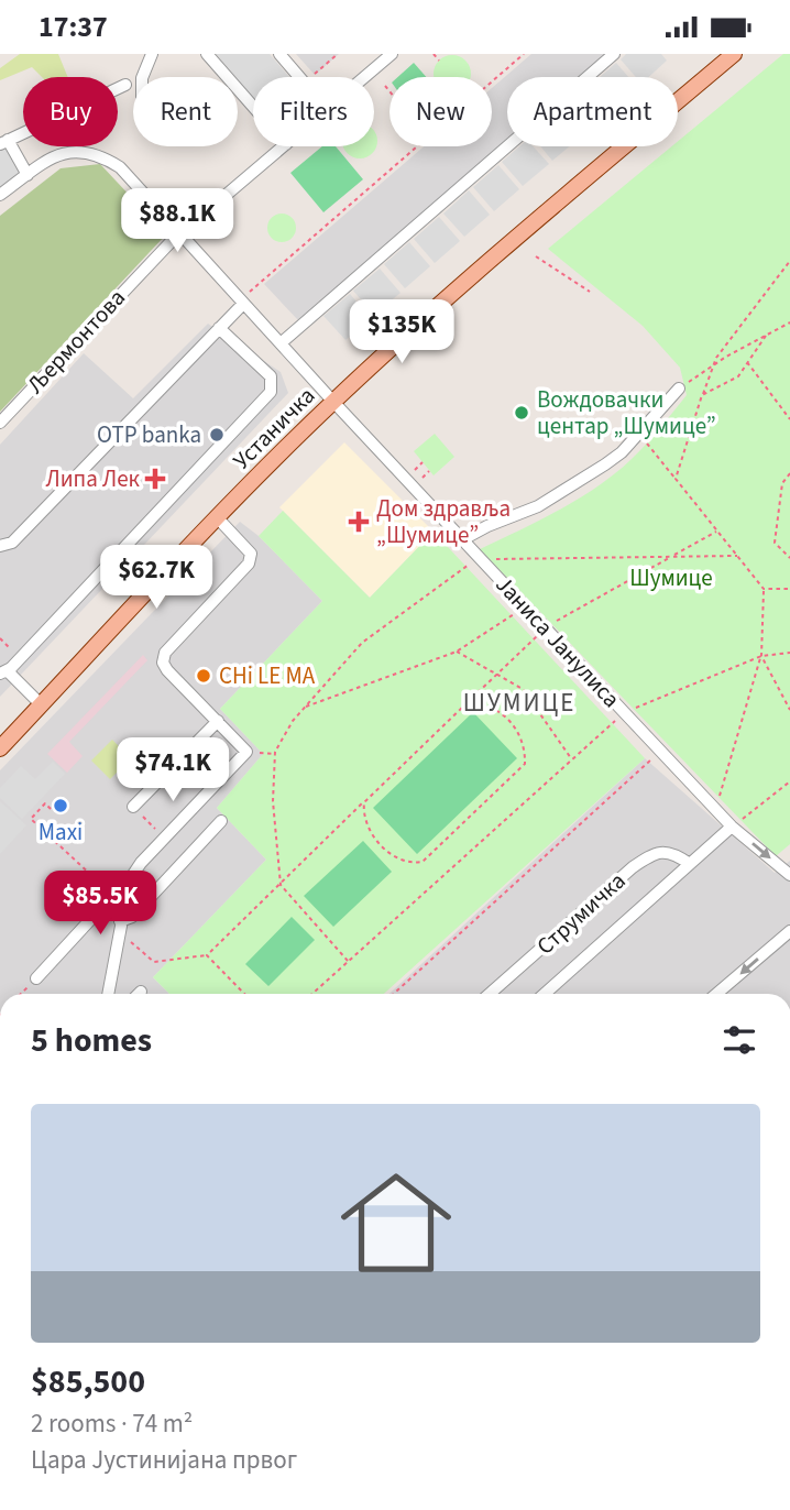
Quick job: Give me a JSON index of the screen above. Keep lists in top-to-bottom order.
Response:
{
  "streets": {
    "main road": ["Устаничка"],
    "street": ["Љермонтова", "Јаниса Јанулиса", "Струмичка"]
  },
  "crossings": [
    ["Љермонтова", "Јаниса Јанулиса"],
    ["Устаничка", "Јаниса Јанулиса"],
    ["Јаниса Јанулиса", "Струмичка"]
  ],
  "districts": ["ШУМИЦЕ"],
  "parks": ["Шумице"],
  "places": {
    "other": [
      "Вождовачки центар „Шумице”",
      "OTP banka",
      "CHi LE MA",
      "Maxi"
    ],
    "health": ["Липа Лек", "Дом здравља „Шумице”"]
  },
  "page": {
    "status": "17:37",
    "chip": [
      "Buy",
      "Rent",
      "Filters",
      "New",
      "Apartment"
    ],
    "price": [
      "$88.1K",
      "$135K",
      "$62.7K",
      "$74.1K",
      "$85.5K"
    ],
    "heading": "5 homes",
    "list": [
      {
        "name": "$85,500",
        "note": "2 rooms · 74 m² · Цара Јустинијана првог"
      }
    ]
  }
}
